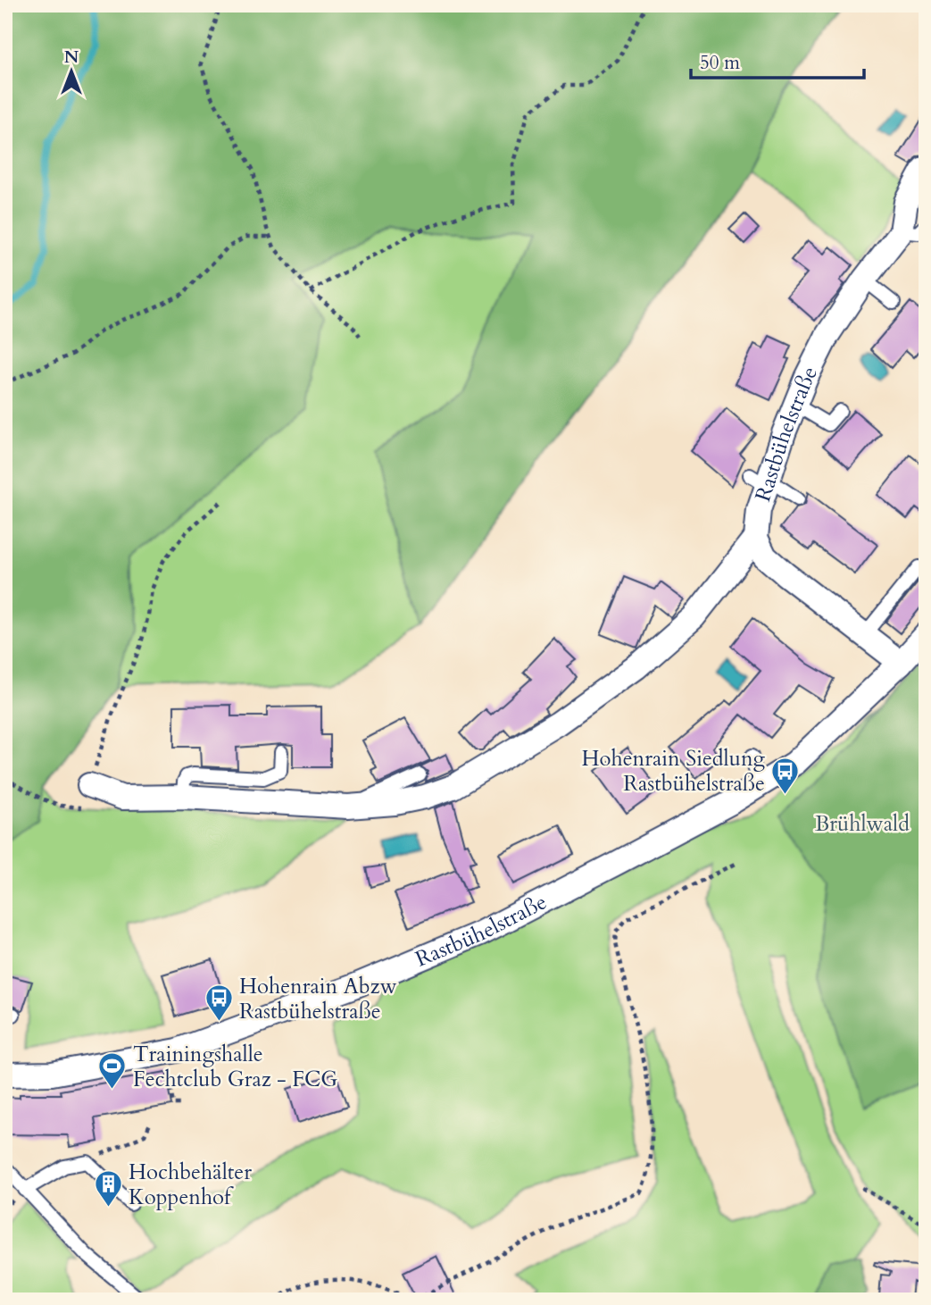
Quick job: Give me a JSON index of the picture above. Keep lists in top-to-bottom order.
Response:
{
  "streets": {
    "street": ["Rastbühelstraße"]
  },
  "parks": ["Brühlwald"],
  "places": {
    "bus stop": ["Hohenrain Siedlung Rastbühelstraße", "Hohenrain Abzw Rastbühelstraße"],
    "sports": ["Trainingshalle Fechtclub Graz - FCG"],
    "building": ["Hochbehälter Koppenhof"]
  },
  "scale_bar": "50 m",
  "north": "top"
}
